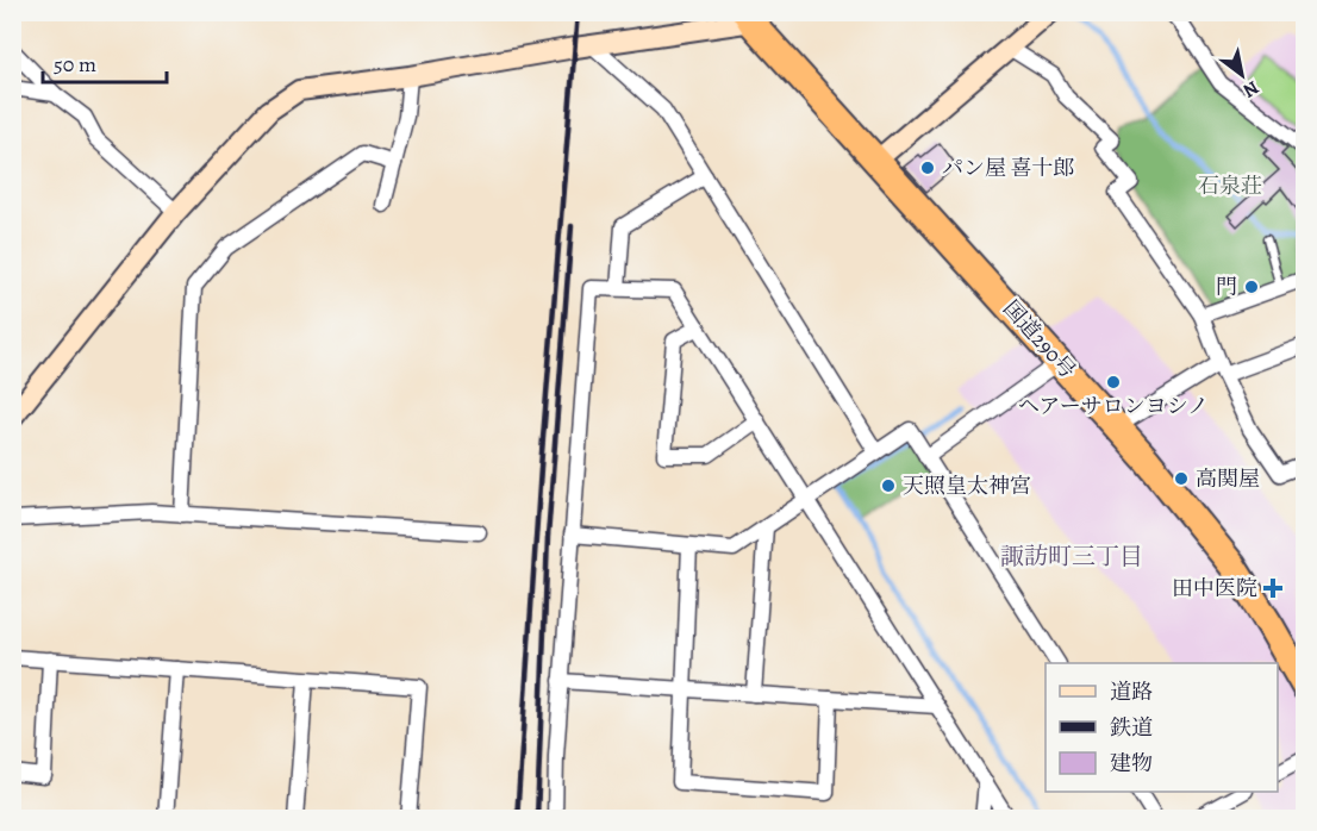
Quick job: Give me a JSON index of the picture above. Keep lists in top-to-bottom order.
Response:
{
  "streets": {
    "highway": ["国道290号"]
  },
  "districts": ["諏訪町三丁目"],
  "parks": ["石泉荘"],
  "places": {
    "other": [
      "パン屋 喜十郎",
      "門",
      "ヘアーサロンヨシノ",
      "高関屋",
      "天照皇太神宮"
    ],
    "health": ["田中医院"]
  },
  "legend": ["道路", "鉄道", "建物"],
  "scale_bar": "50 m",
  "north": "bottom right"
}
